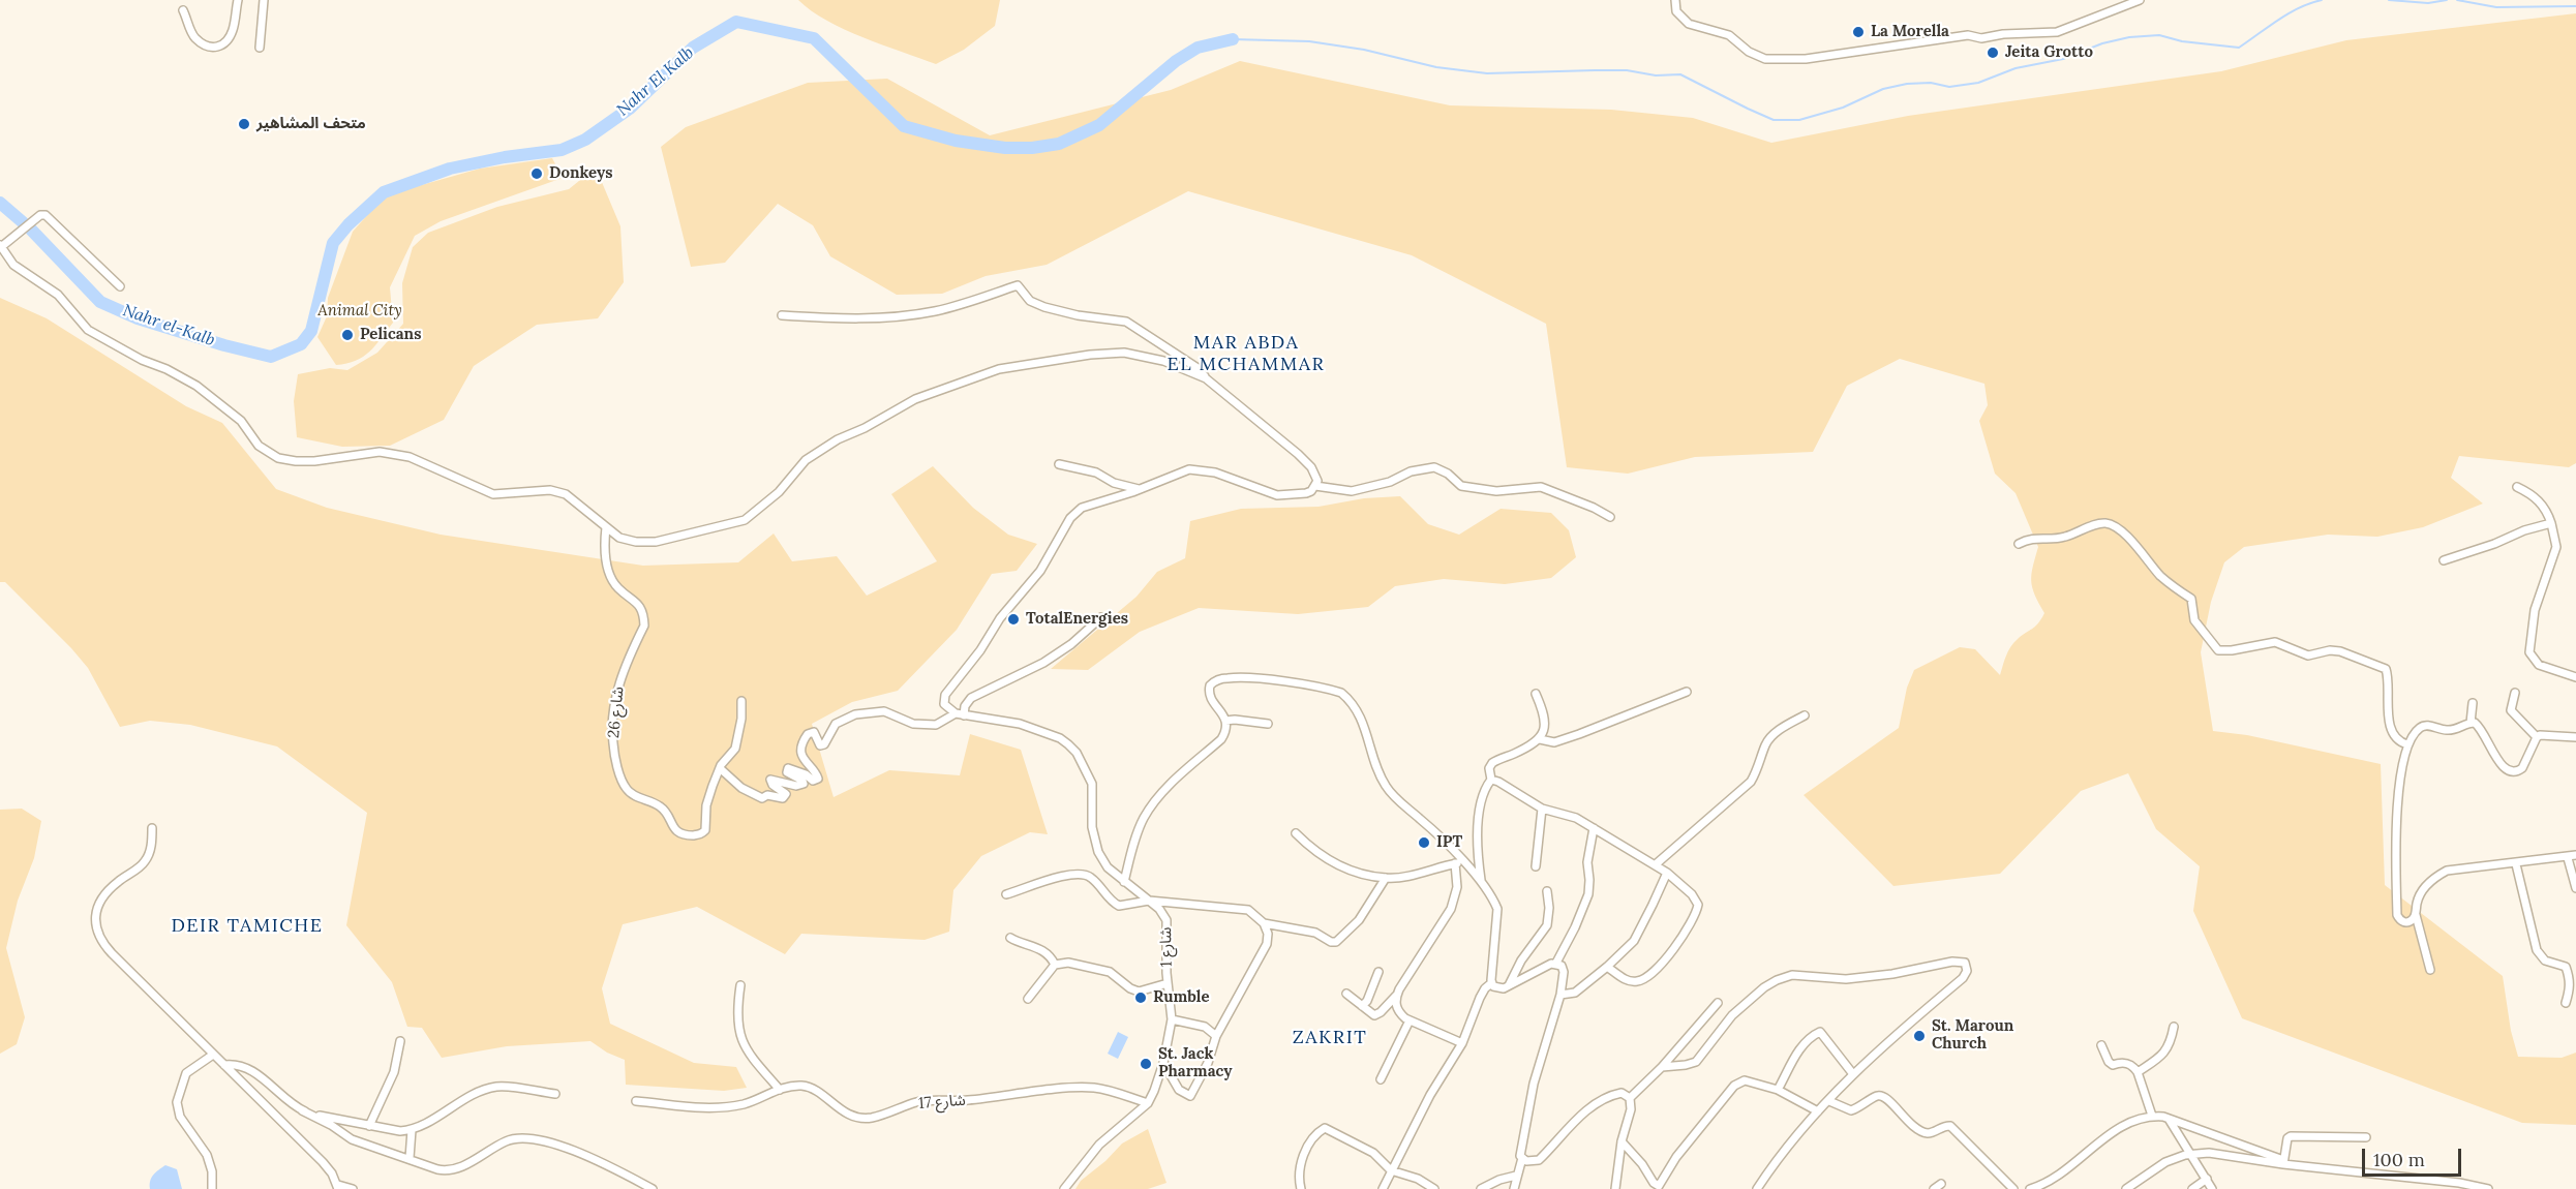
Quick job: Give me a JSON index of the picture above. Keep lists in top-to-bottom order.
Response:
{
  "streets": {
    "street": ["شارع 26", "شارع 1", "شارع 17"]
  },
  "crossings": [
    ["شارع 1", "شارع 17"]
  ],
  "districts": ["MAR ABDA EL MCHAMMAR", "DEIR TAMICHE", "ZAKRIT"],
  "water": ["Nahr El Kalb", "Nahr el-Kalb"],
  "parks": ["Animal City"],
  "places": [
    "La Morella",
    "Jeita Grotto",
    "متحف المشاهير",
    "Donkeys",
    "Pelicans",
    "TotalEnergies",
    "IPT",
    "Rumble",
    "St. Maroun Church",
    "St. Jack Pharmacy"
  ],
  "scale_bar": "100 m"
}
